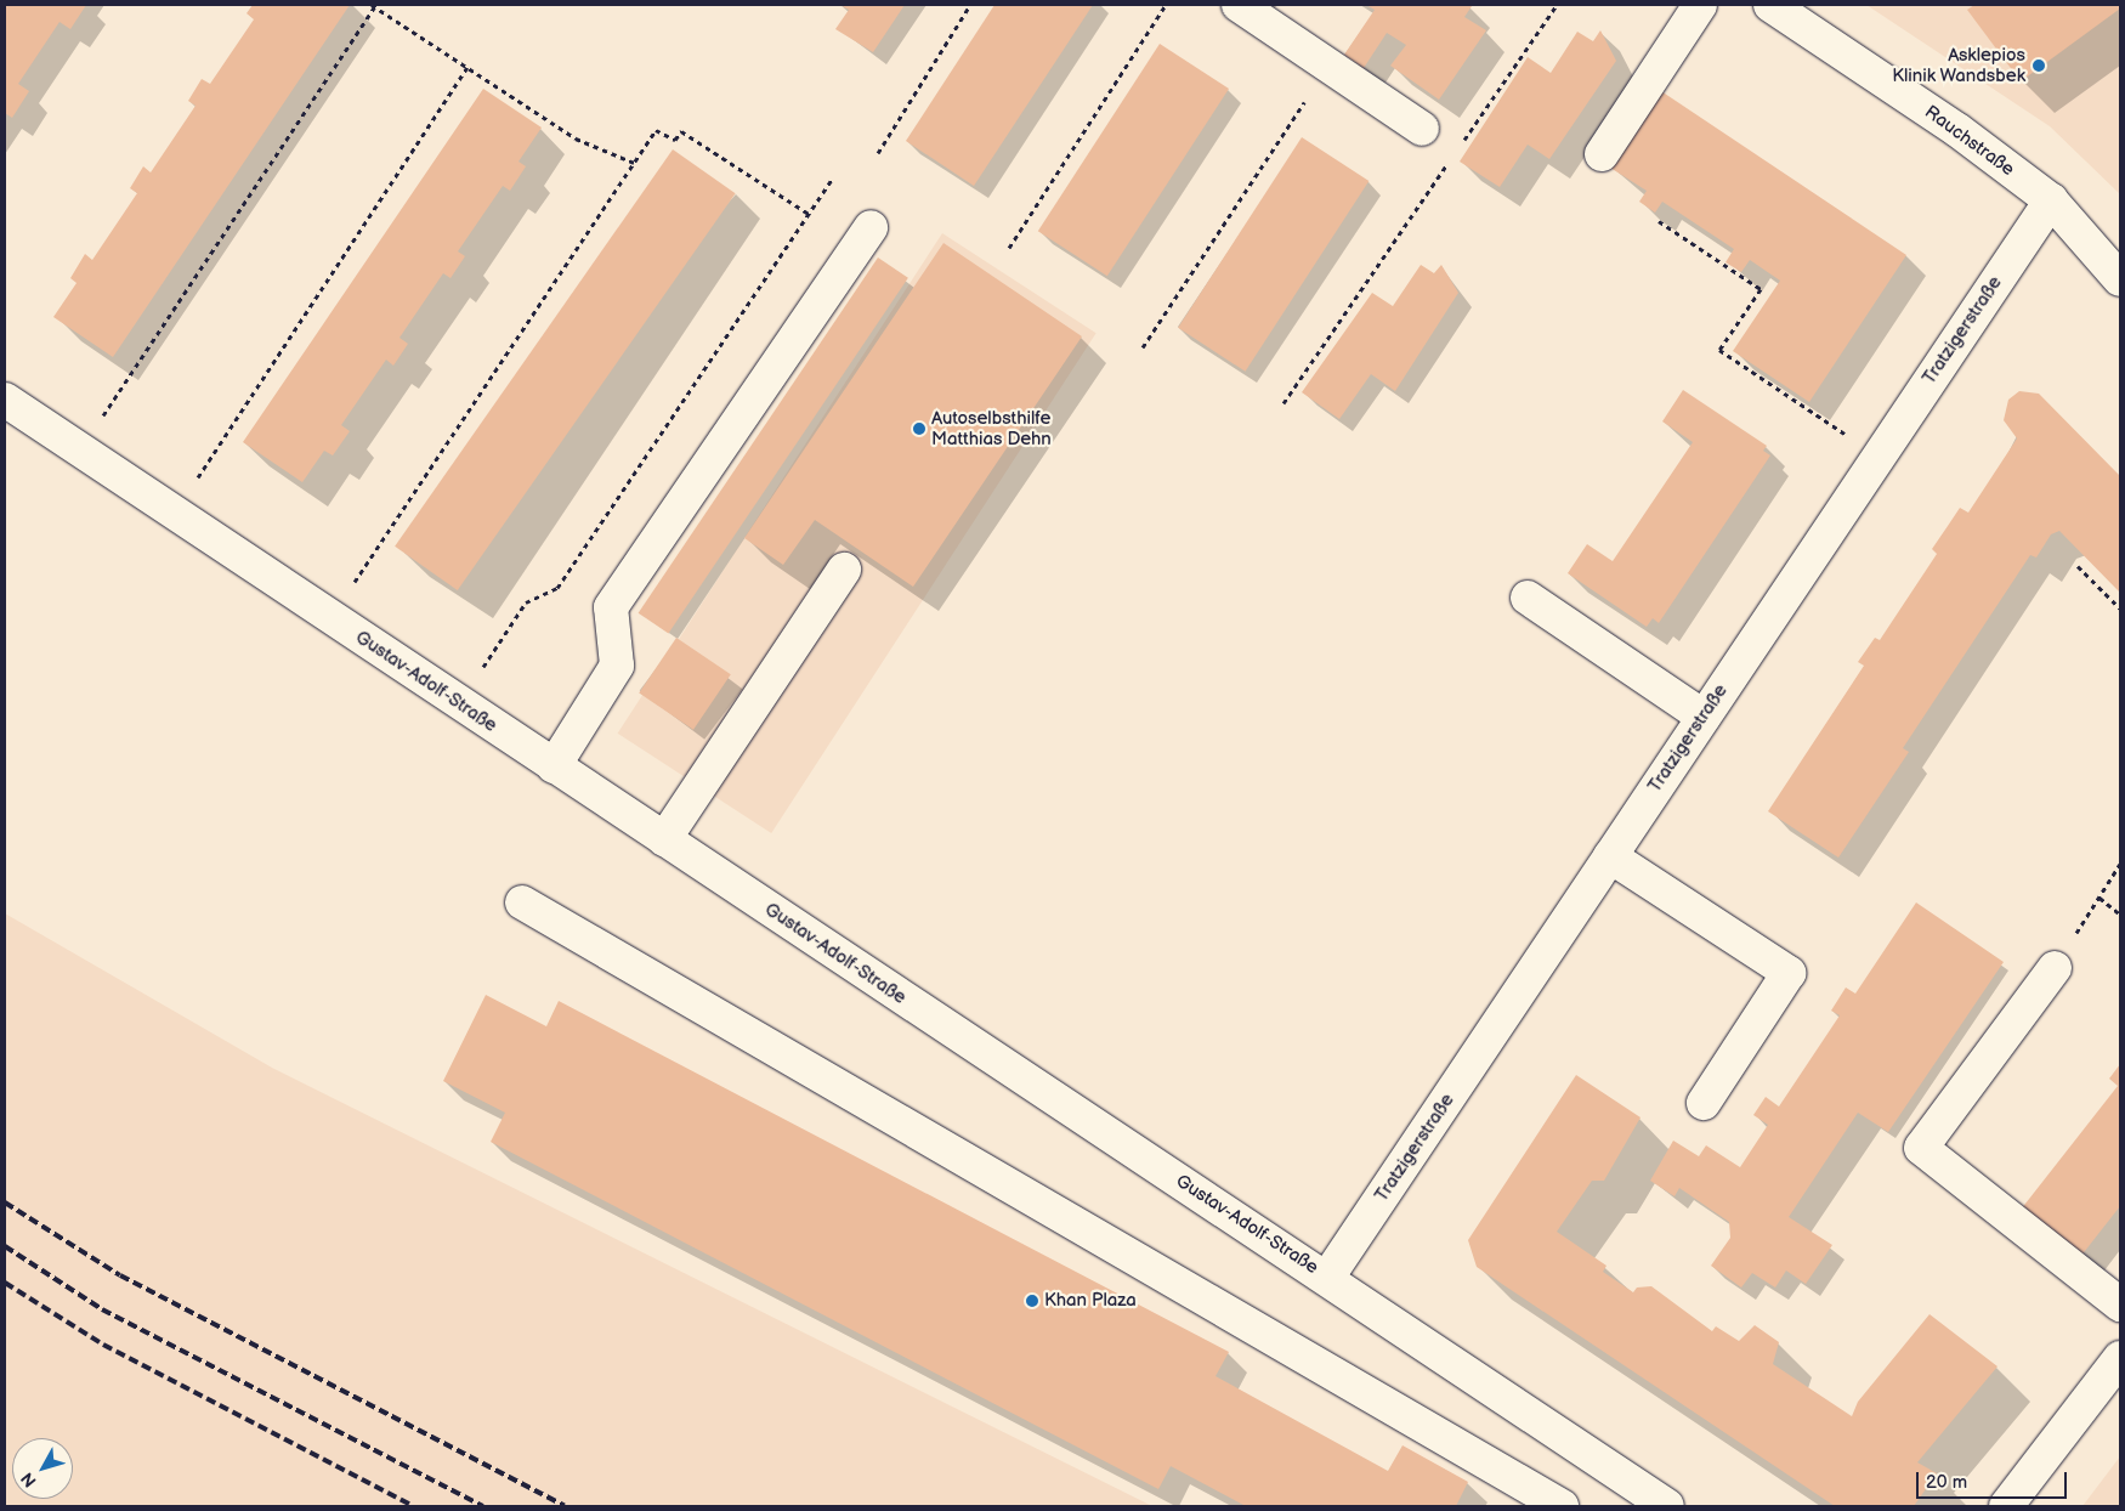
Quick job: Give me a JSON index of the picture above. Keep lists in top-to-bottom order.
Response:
{
  "streets": {
    "street": ["Rauchstraße", "Tratzigerstraße", "Gustav-Adolf-Straße"]
  },
  "crossings": [
    ["Rauchstraße", "Tratzigerstraße"],
    ["Tratzigerstraße", "Gustav-Adolf-Straße"]
  ],
  "places": ["Asklepios Klinik Wandsbek", "Autoselbsthilfe Matthias Dehn", "Khan Plaza"],
  "scale_bar": "20 m",
  "north": "bottom left"
}
